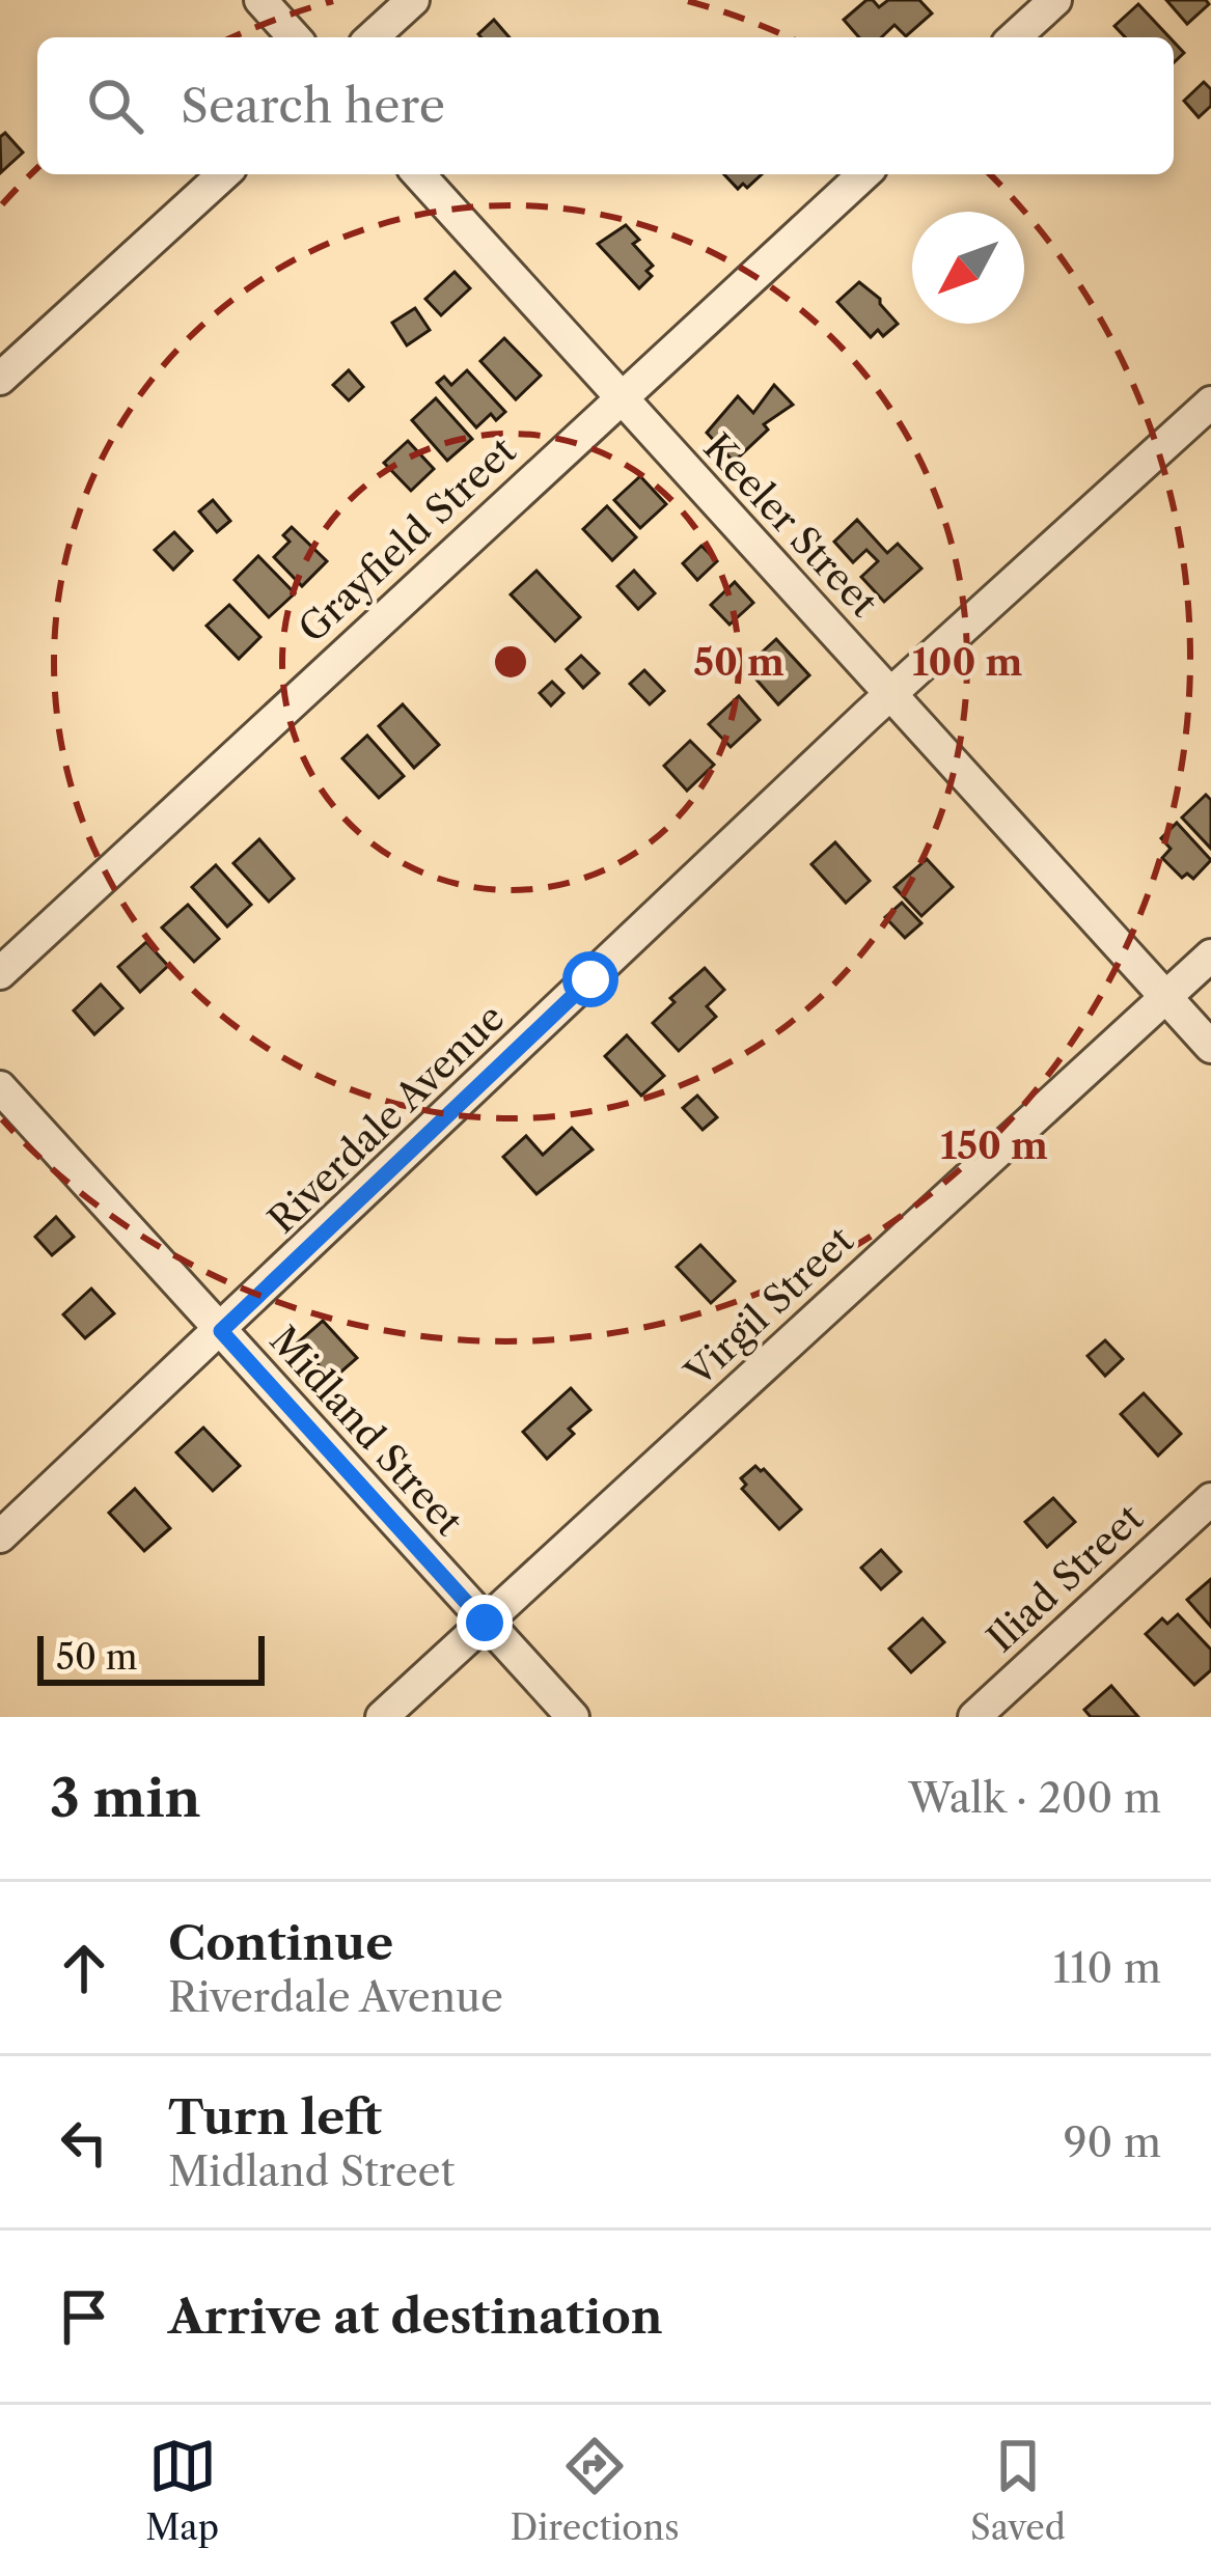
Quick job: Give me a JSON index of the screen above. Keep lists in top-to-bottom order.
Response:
{
  "streets": {
    "street": [
      "Keeler Street",
      "Grayfield Street",
      "Riverdale Avenue",
      "Virgil Street",
      "Midland Street",
      "Iliad Street"
    ]
  },
  "crossings": [
    ["Keeler Street", "Grayfield Street"],
    ["Keeler Street", "Riverdale Avenue"],
    ["Keeler Street", "Virgil Street"],
    ["Riverdale Avenue", "Midland Street"],
    ["Virgil Street", "Midland Street"]
  ],
  "scale_bar": "50 m",
  "north": "bottom left",
  "page": {
    "search": "Search here",
    "scale": "50 m",
    "heading": ["3 min", "Walk · 200 m"],
    "list": [
      ["Continue", "Riverdale Avenue", "110 m"],
      ["Turn left", "Midland Street", "90 m"],
      "Arrive at destination"
    ],
    "nav": ["Map", "Directions", "Saved"]
  },
  "rings": ["50 m", "100 m", "150 m"]
}
